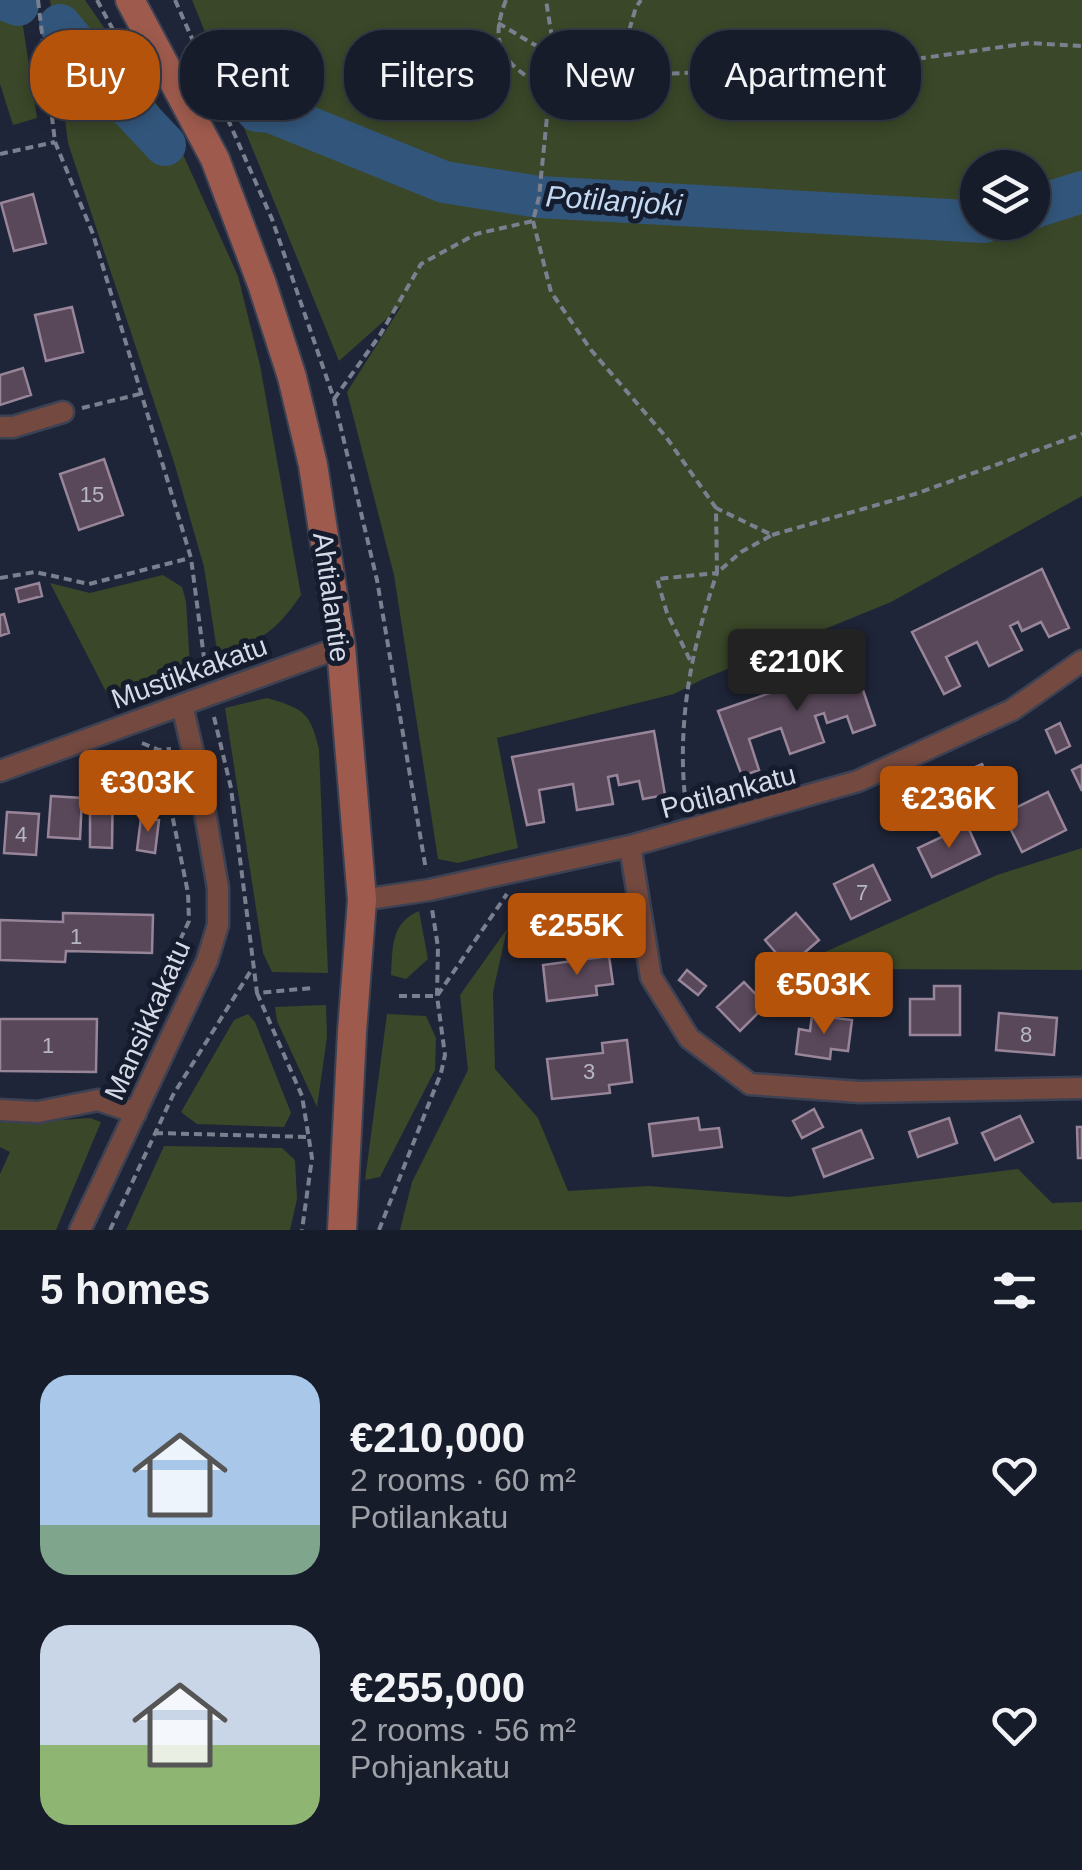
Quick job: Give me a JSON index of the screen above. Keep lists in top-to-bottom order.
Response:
{
  "streets": {
    "main road": ["Ahtialantie"],
    "street": ["Mustikkakatu", "Potilankatu", "Mansikkakatu"]
  },
  "crossings": [
    ["Ahtialantie", "Mustikkakatu"],
    ["Ahtialantie", "Potilankatu"],
    ["Mustikkakatu", "Mansikkakatu"]
  ],
  "water": ["Potilanjoki"],
  "house_numbers": [
    "15",
    "4",
    "7",
    "1",
    "8",
    "1",
    "3"
  ],
  "page": {
    "chip": [
      "Buy",
      "Rent",
      "Filters",
      "New",
      "Apartment"
    ],
    "price": [
      "€210K",
      "€303K",
      "€236K",
      "€255K",
      "€503K"
    ],
    "heading": "5 homes",
    "list": [
      {
        "name": "€210,000",
        "note": "2 rooms · 60 m² · Potilankatu"
      },
      {
        "name": "€255,000",
        "note": "2 rooms · 56 m² · Pohjankatu"
      }
    ]
  }
}
